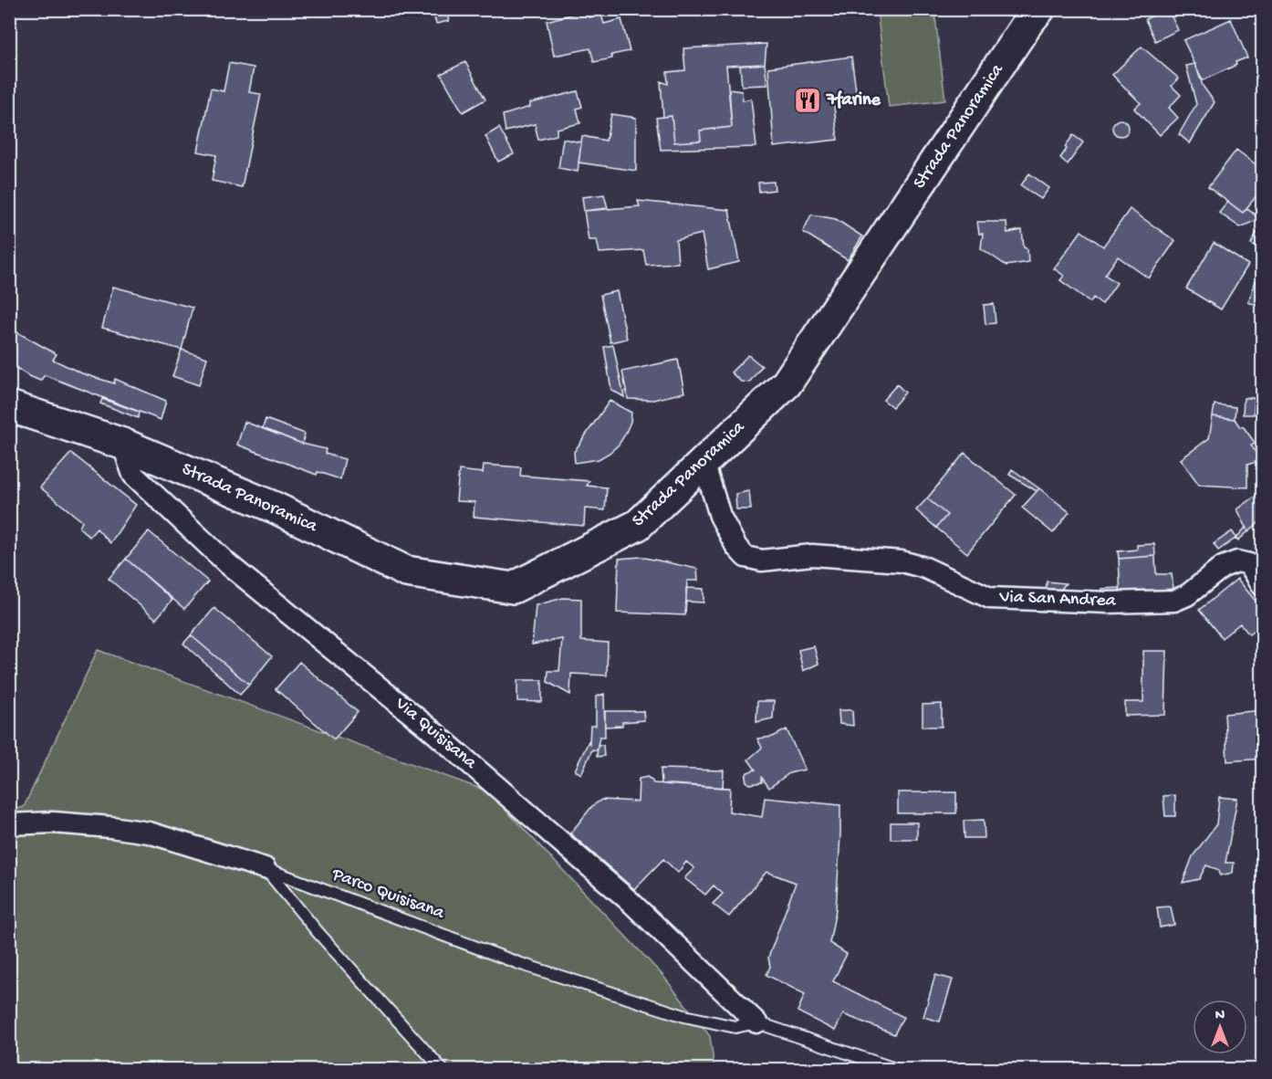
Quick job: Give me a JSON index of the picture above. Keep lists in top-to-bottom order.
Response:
{
  "streets": {
    "main road": ["Strada Panoramica"],
    "street": ["Via San Andrea", "Via Quisisana"],
    "lane": ["Parco Quisisana"]
  },
  "crossings": [
    ["Strada Panoramica", "Via San Andrea"],
    ["Strada Panoramica", "Via Quisisana"],
    ["Via Quisisana", "Parco Quisisana"]
  ],
  "places": {
    "restaurant": ["7farine"]
  },
  "north": "top"
}
